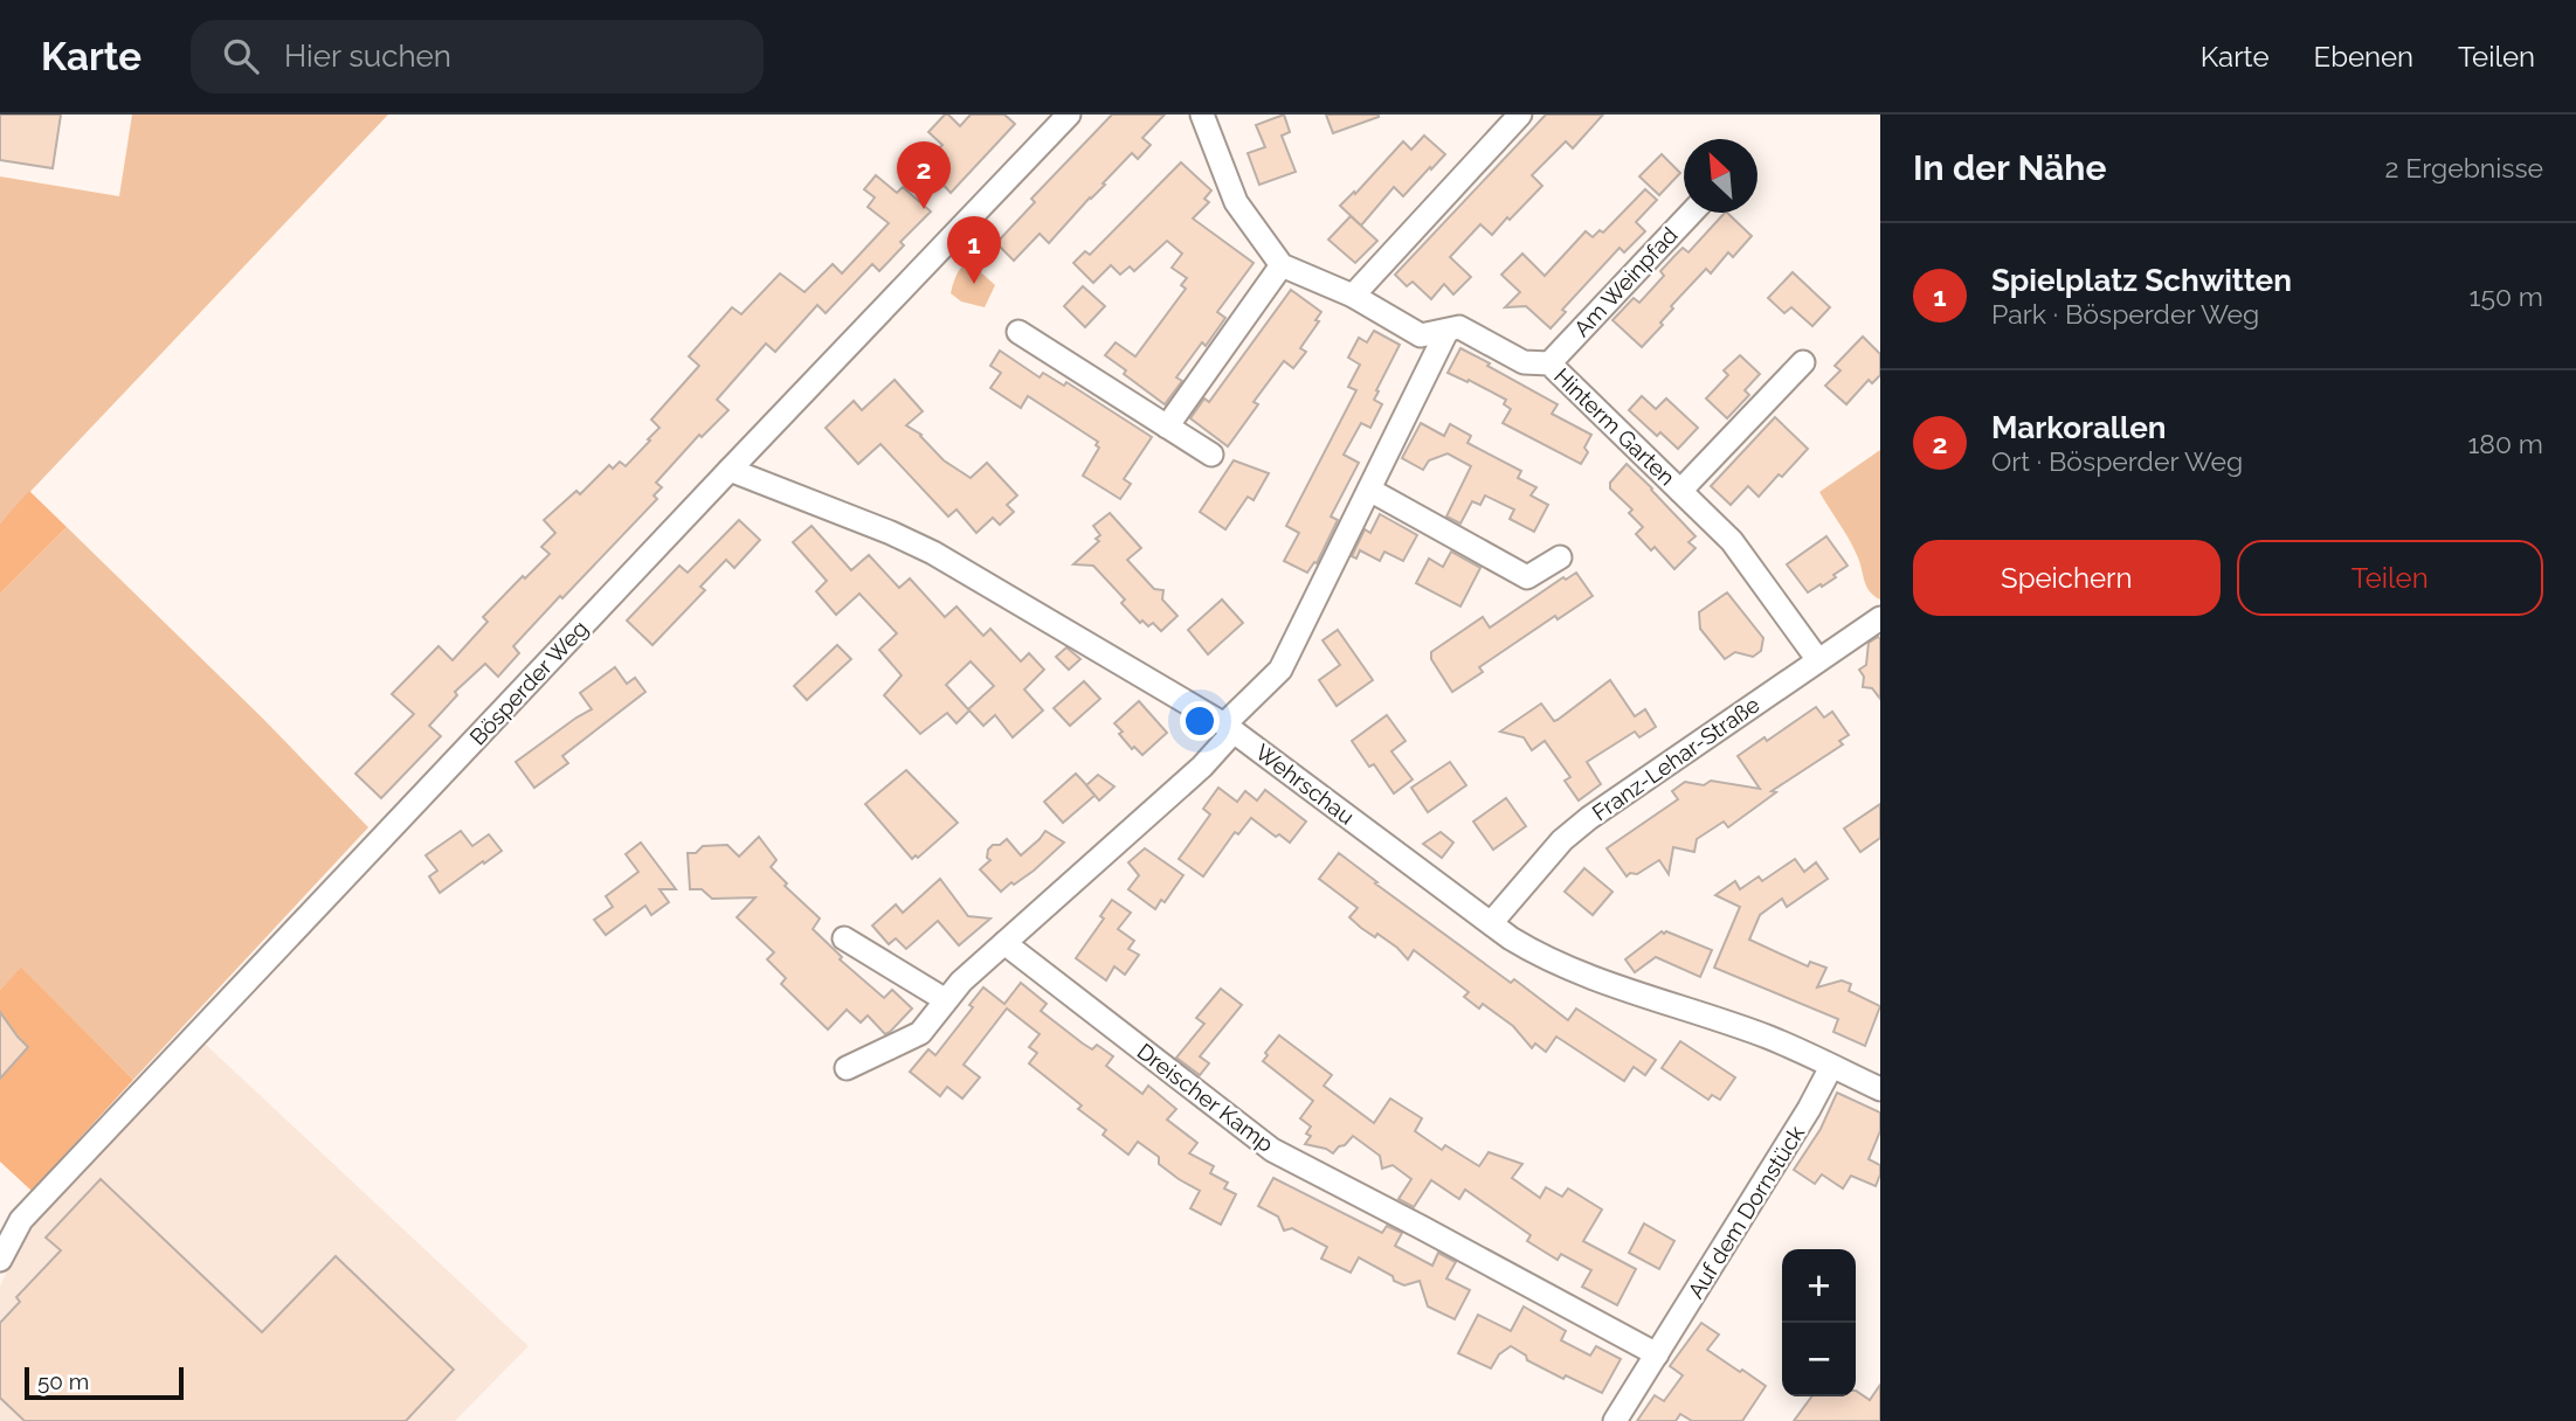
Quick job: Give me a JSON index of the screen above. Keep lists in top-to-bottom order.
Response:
{
  "streets": {
    "street": [
      "Am Weinpfad",
      "Hinterm Garten",
      "Bösperder Weg",
      "Franz-Lehar-Straße",
      "Wehrschau",
      "Dreischer Kamp",
      "Auf dem Dornstück"
    ]
  },
  "crossings": [
    ["Am Weinpfad", "Hinterm Garten"],
    ["Hinterm Garten", "Franz-Lehar-Straße"],
    ["Bösperder Weg", "Wehrschau"],
    ["Franz-Lehar-Straße", "Wehrschau"],
    ["Wehrschau", "Auf dem Dornstück"],
    ["Dreischer Kamp", "Auf dem Dornstück"]
  ],
  "scale_bar": "50 m",
  "north": "top left",
  "page": {
    "header": "Karte",
    "search": "Hier suchen",
    "nav": ["Karte", "Ebenen", "Teilen"],
    "heading": ["In der Nähe", "2 Ergebnisse"],
    "pins": ["2", "1"],
    "list": [
      {
        "mark": "1",
        "name": "Spielplatz Schwitten",
        "note": "Park · Bösperder Weg",
        "value": "150 m"
      },
      {
        "mark": "2",
        "name": "Markorallen",
        "note": "Ort · Bösperder Weg",
        "value": "180 m"
      }
    ],
    "buttons": ["Speichern", "Teilen"],
    "map_buttons": ["+", "−"],
    "scale": "50 m"
  }
}
